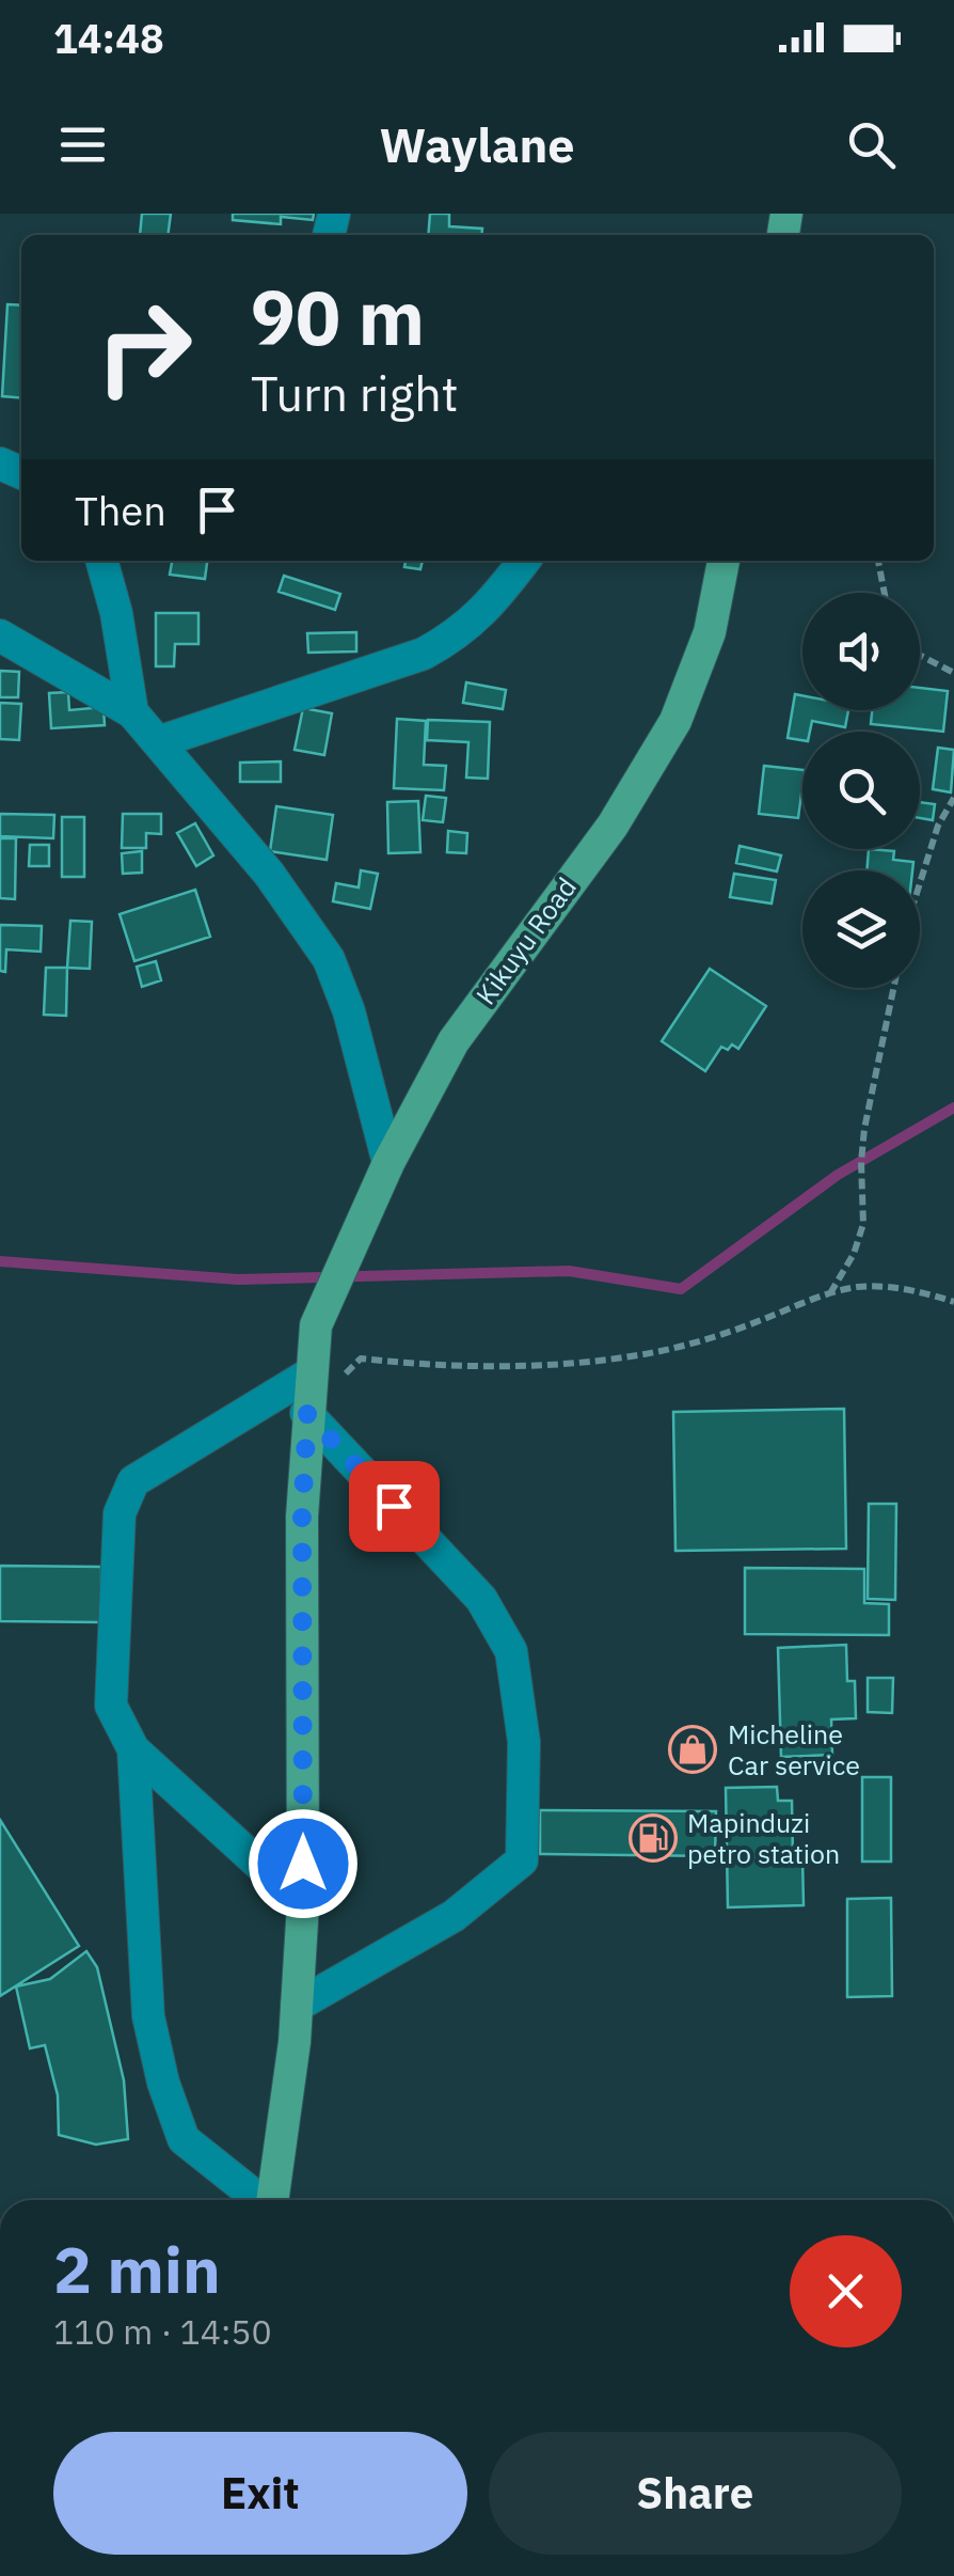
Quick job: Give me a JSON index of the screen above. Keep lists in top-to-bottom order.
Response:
{
  "streets": {
    "main road": ["Kikuyu Road"]
  },
  "places": {
    "shop": ["Micheline Car service"],
    "fuel station": ["Mapinduzi petro station"]
  },
  "page": {
    "status": "14:48",
    "header": "Waylane",
    "turn": ["90 m", "Turn right"],
    "then": "Then",
    "heading": ["2 min", "110 m · 14:50"],
    "buttons": ["Exit", "Share"]
  }
}
